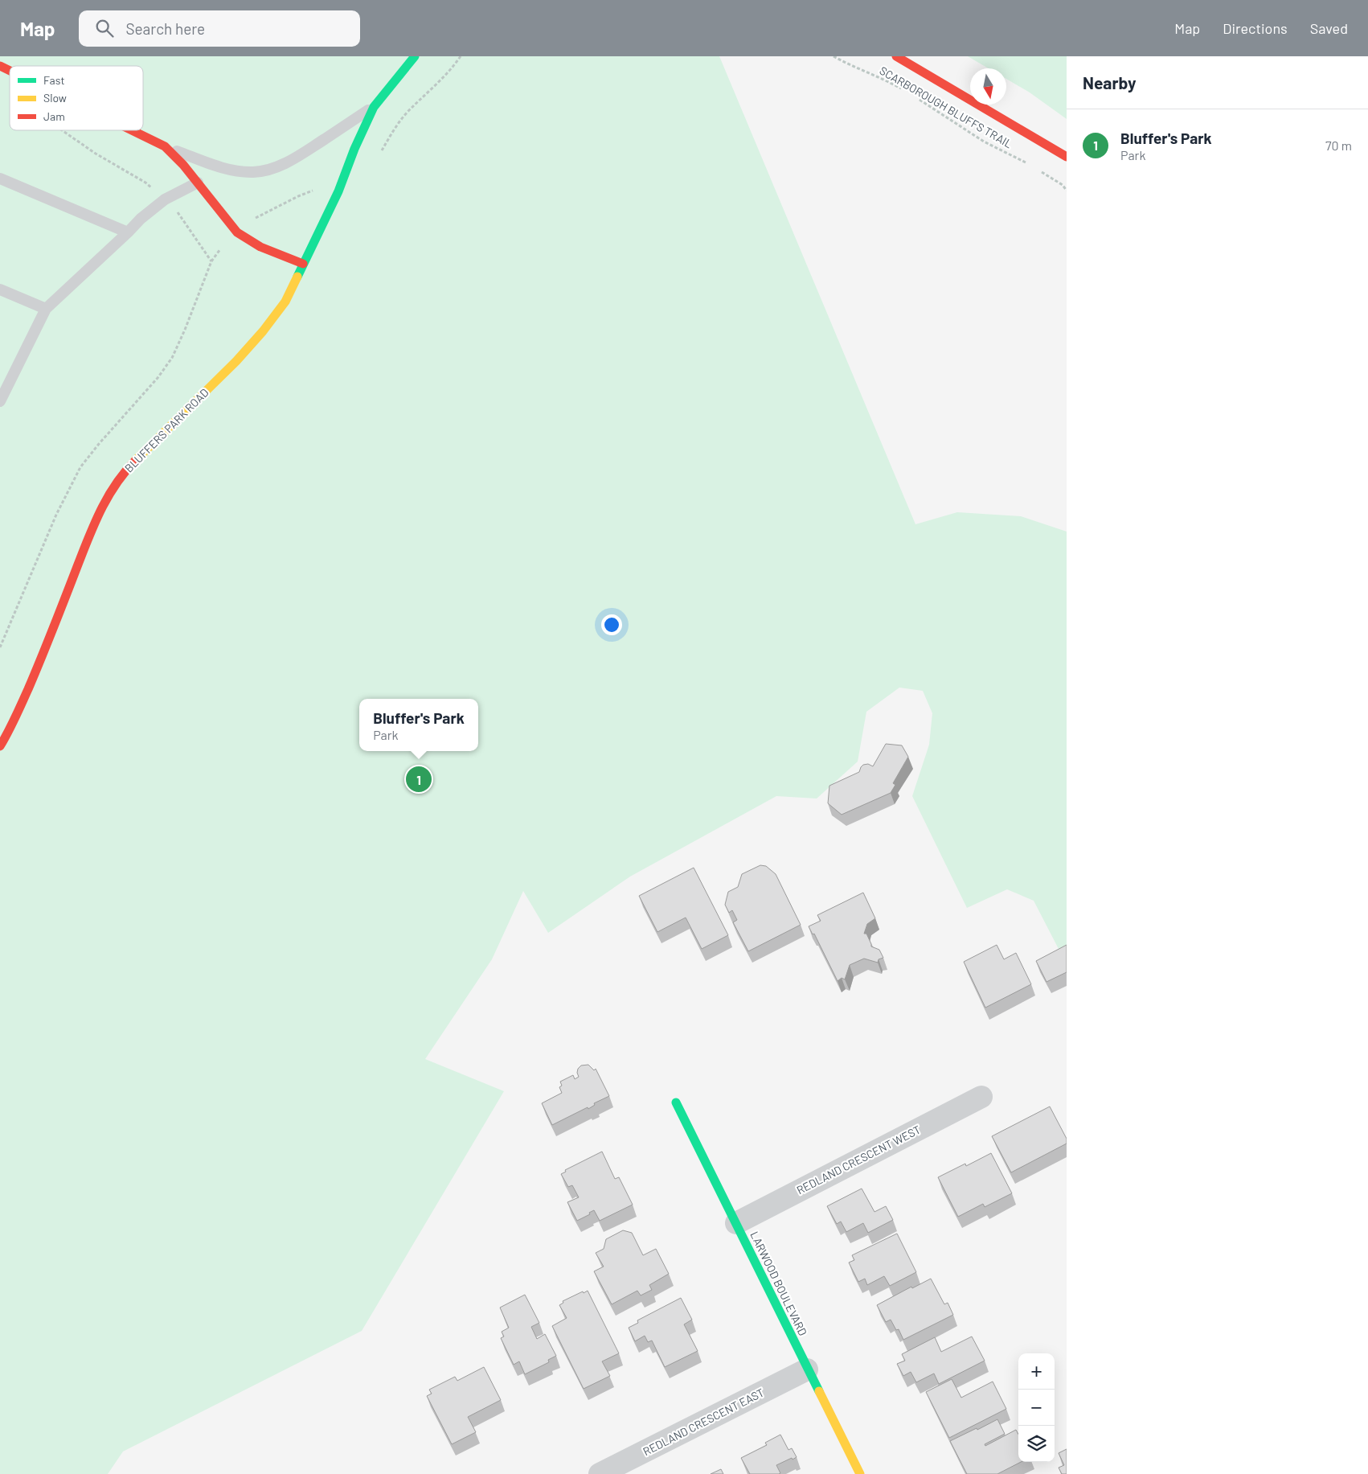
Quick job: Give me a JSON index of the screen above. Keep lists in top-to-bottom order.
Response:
{
  "streets": {
    "street": [
      "BLUFFERS PARK ROAD",
      "REDLAND CRESCENT WEST",
      "LARWOOD BOULEVARD",
      "REDLAND CRESCENT EAST"
    ],
    "path": ["SCARBOROUGH BLUFFS TRAIL"]
  },
  "crossings": [
    ["REDLAND CRESCENT WEST", "LARWOOD BOULEVARD"],
    ["LARWOOD BOULEVARD", "REDLAND CRESCENT EAST"]
  ],
  "legend": ["Fast", "Slow", "Jam"],
  "north": "bottom",
  "page": {
    "header": "Map",
    "search": "Search here",
    "nav": ["Map", "Directions", "Saved"],
    "heading": "Nearby",
    "list": [
      {
        "mark": "1",
        "name": "Bluffer's Park",
        "note": "Park",
        "value": "70 m"
      }
    ],
    "popup": ["Bluffer's Park", "Park"],
    "pins": "1",
    "map_buttons": ["+", "−"]
  }
}
